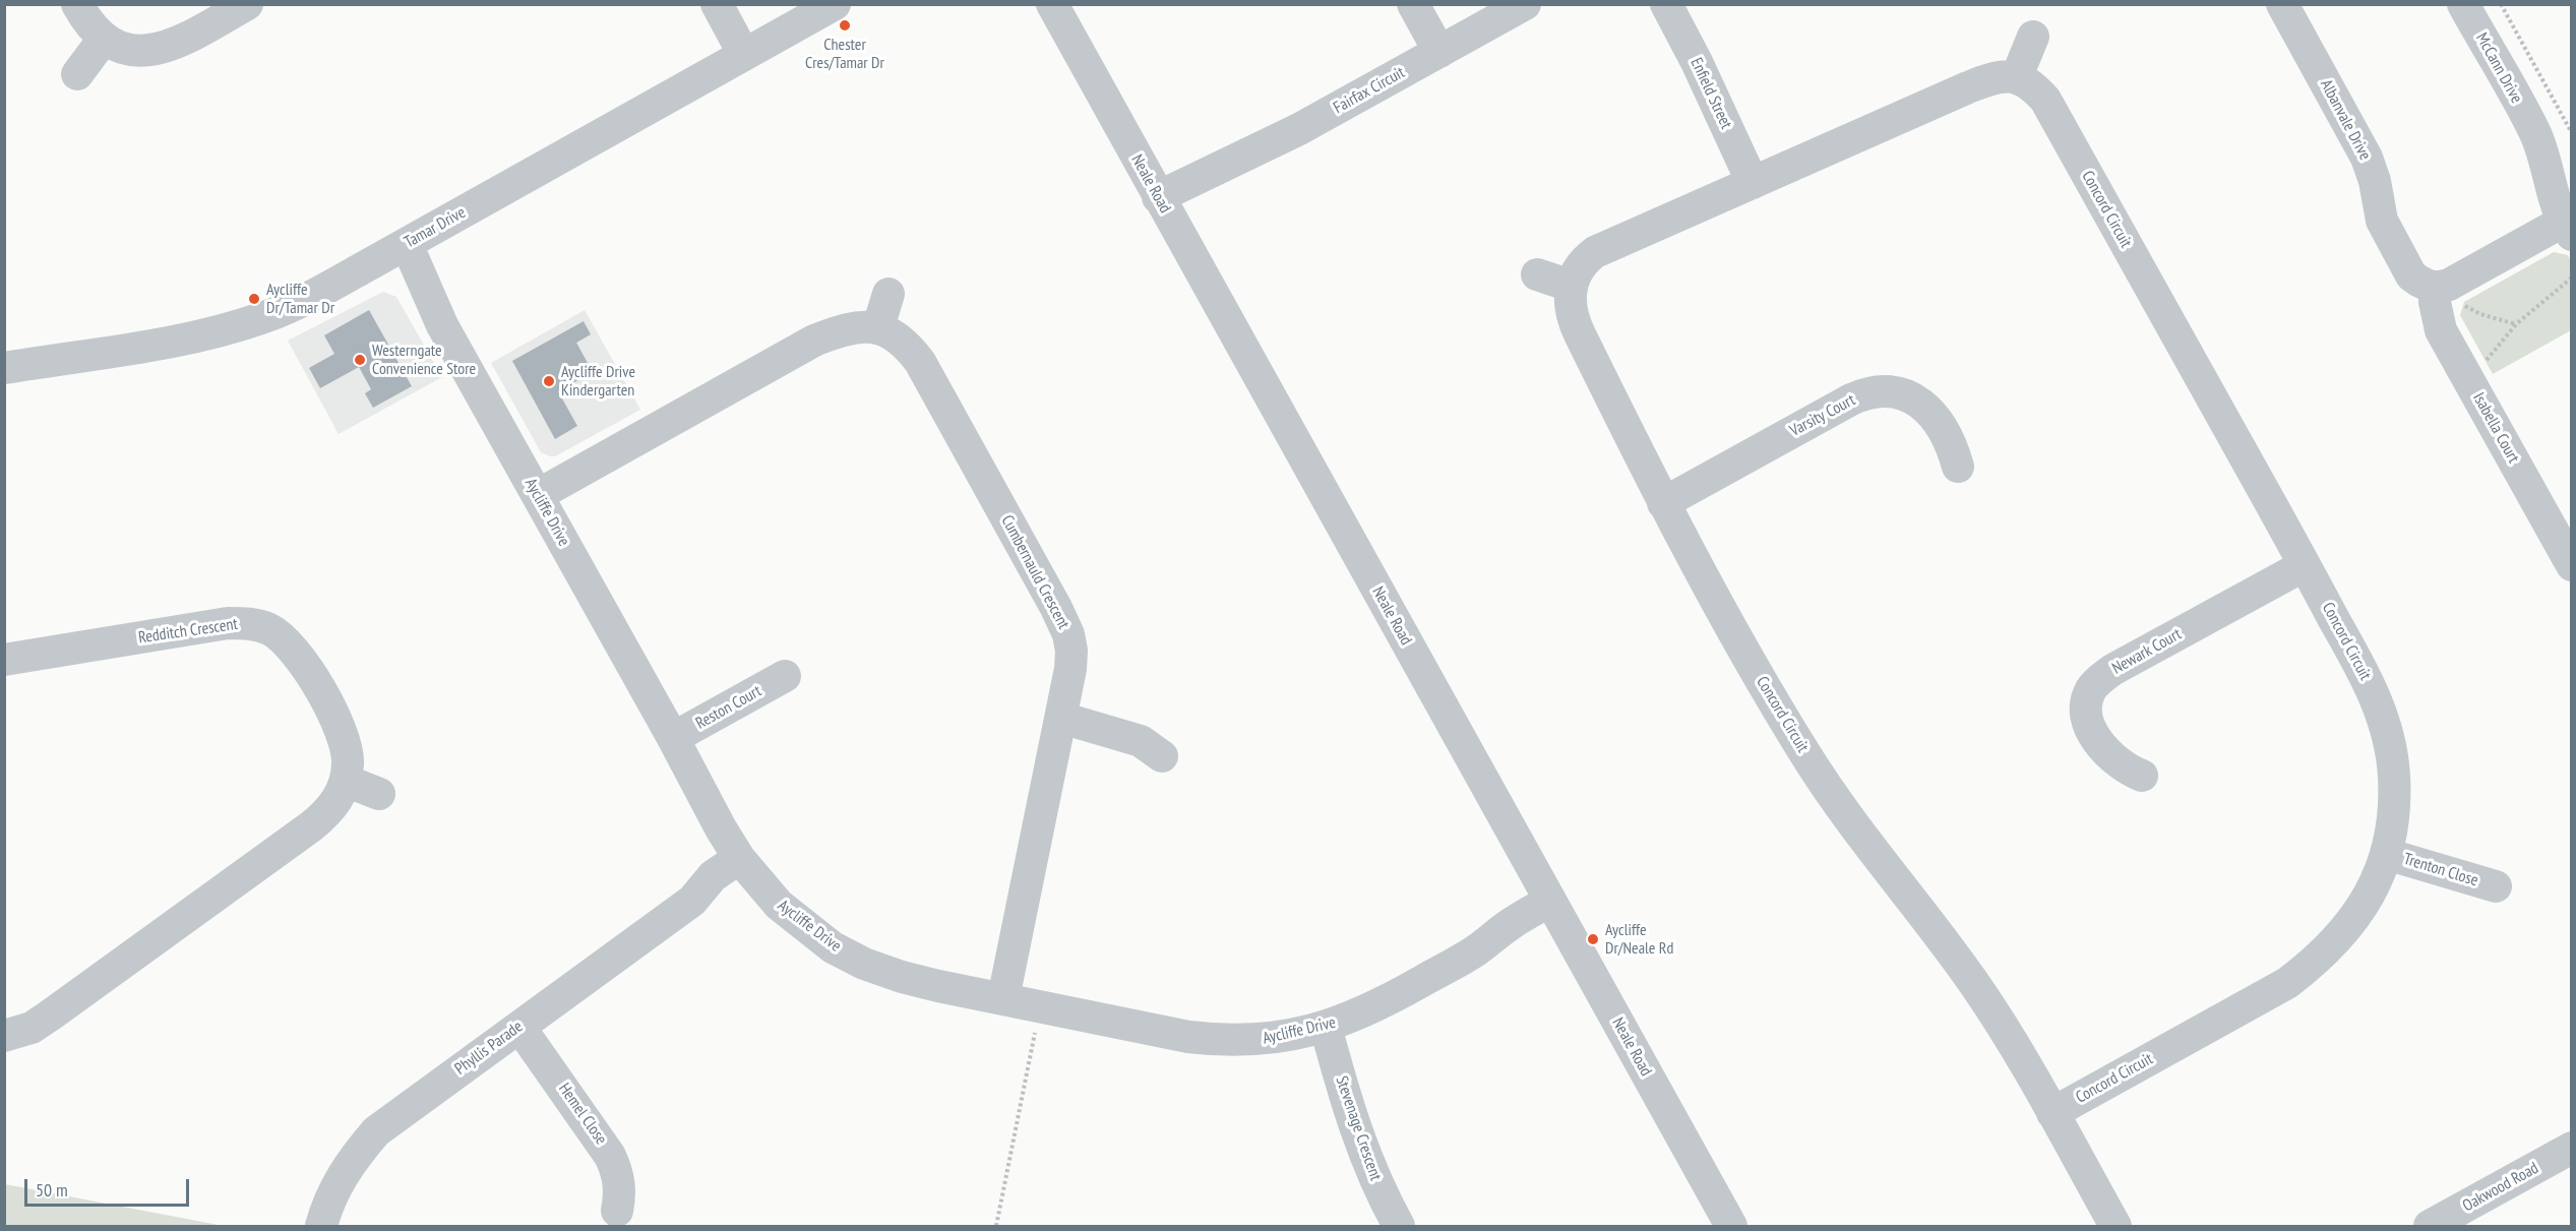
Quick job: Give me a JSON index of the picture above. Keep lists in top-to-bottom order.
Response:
{
  "streets": {
    "street": [
      "McCann Drive",
      "Fairfax Circuit",
      "Enfield Street",
      "Albanvale Drive",
      "Neale Road",
      "Concord Circuit",
      "Tamar Drive",
      "Varsity Court",
      "Isabella Court",
      "Aycliffe Drive",
      "Cumbernauld Crescent",
      "Redditch Crescent",
      "Newark Court",
      "Reston Court",
      "Trenton Close",
      "Phyllis Parade",
      "Hemel Close",
      "Stevenage Crescent",
      "Oakwood Road"
    ]
  },
  "crossings": [
    ["Fairfax Circuit", "Neale Road"],
    ["Albanvale Drive", "Isabella Court"],
    ["Neale Road", "Aycliffe Drive"],
    ["Concord Circuit", "Varsity Court"],
    ["Concord Circuit", "Newark Court"],
    ["Concord Circuit", "Trenton Close"],
    ["Tamar Drive", "Aycliffe Drive"],
    ["Aycliffe Drive", "Cumbernauld Crescent"],
    ["Aycliffe Drive", "Reston Court"],
    ["Aycliffe Drive", "Phyllis Parade"],
    ["Aycliffe Drive", "Stevenage Crescent"],
    ["Phyllis Parade", "Hemel Close"]
  ],
  "places": [
    "Chester Cres/Tamar Dr",
    "Aycliffe Dr/Tamar Dr",
    "Westerngate Convenience Store",
    "Aycliffe Drive Kindergarten",
    "Aycliffe Dr/Neale Rd"
  ],
  "scale_bar": "50 m"
}
